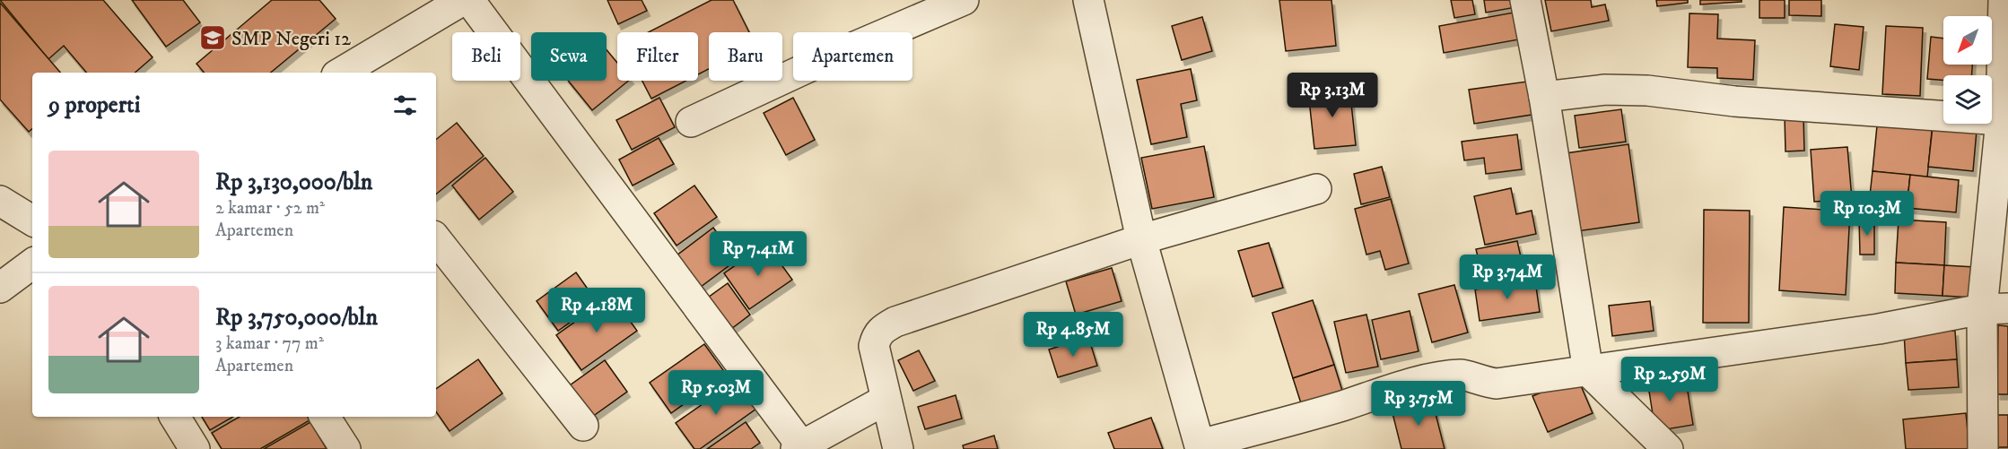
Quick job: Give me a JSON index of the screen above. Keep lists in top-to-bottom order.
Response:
{
  "places": {
    "school or university": ["SMP Negeri 12"]
  },
  "north": "bottom left",
  "page": {
    "chip": [
      "Beli",
      "Sewa",
      "Filter",
      "Baru",
      "Apartemen"
    ],
    "price": [
      "Rp 3.13M",
      "Rp 10.3M",
      "Rp 7.41M",
      "Rp 3.74M",
      "Rp 4.18M",
      "Rp 4.85M",
      "Rp 2.59M",
      "Rp 5.03M",
      "Rp 3.75M"
    ],
    "heading": "9 properti",
    "list": [
      {
        "name": "Rp 3,130,000/bln",
        "note": "2 kamar · 52 m² · Apartemen"
      },
      {
        "name": "Rp 3,750,000/bln",
        "note": "3 kamar · 77 m² · Apartemen"
      }
    ]
  }
}
